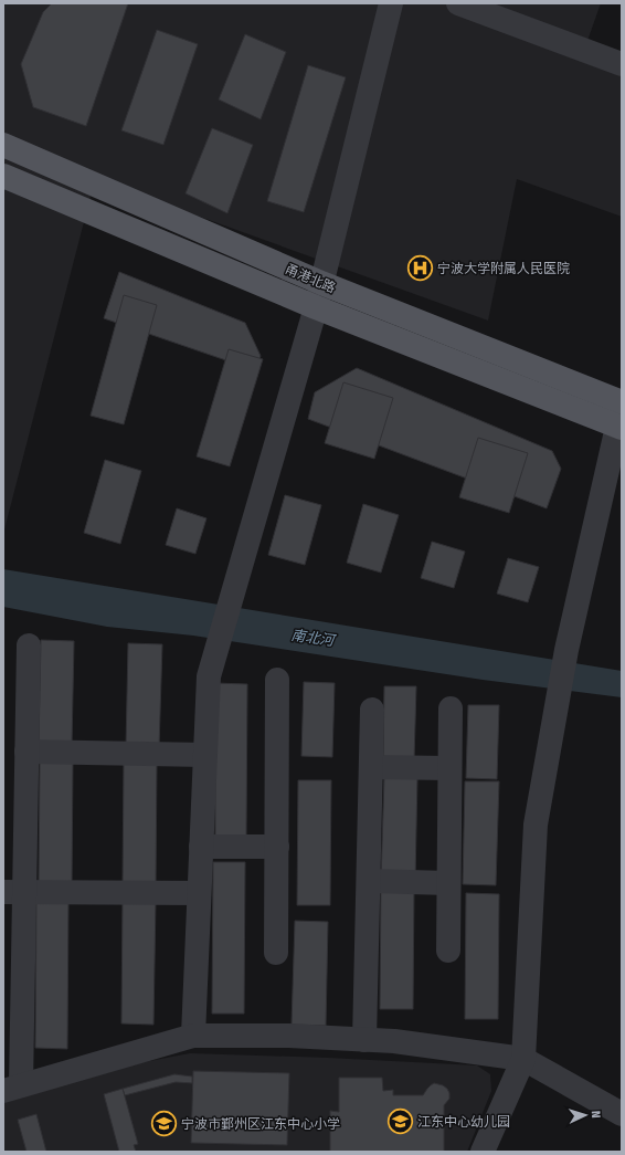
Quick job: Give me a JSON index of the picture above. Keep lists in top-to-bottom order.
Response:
{
  "streets": {
    "main road": ["甬港北路"]
  },
  "water": ["南北河"],
  "places": {
    "hospital": ["宁波大学附属人民医院"],
    "school or university": ["江东中心幼儿园", "宁波市鄞州区江东中心小学"]
  },
  "north": "right"
}
